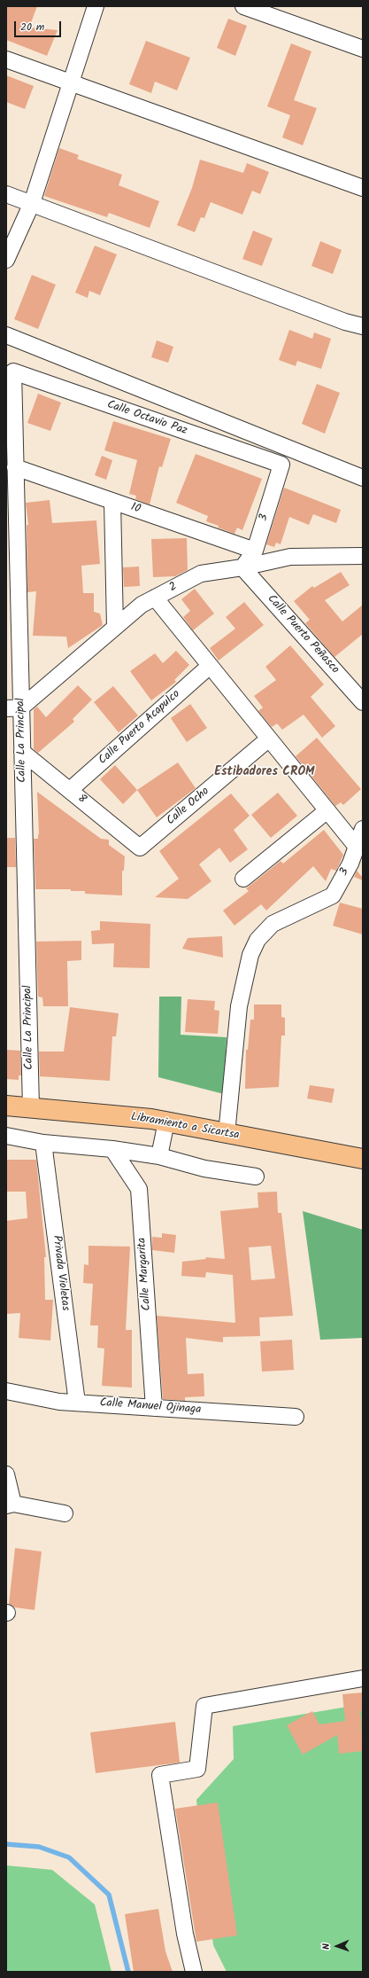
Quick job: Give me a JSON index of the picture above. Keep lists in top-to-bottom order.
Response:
{
  "streets": {
    "main road": ["Libramiento a Sicartsa"],
    "street": [
      "Calle Octavio Paz",
      "10",
      "3",
      "2",
      "Calle Puerto Peñasco",
      "Calle Puerto Acapulco",
      "Calle La Principal",
      "8",
      "Calle Ocho",
      "Privada Violetas",
      "Calle Margarita",
      "Calle Manuel Ojinaga"
    ]
  },
  "crossings": [
    ["Calle Octavio Paz", "3"],
    ["Calle Octavio Paz", "Calle La Principal"],
    ["10", "3"],
    ["10", "Calle La Principal"],
    ["3", "2"],
    ["3", "Calle Puerto Peñasco"],
    ["3", "Libramiento a Sicartsa"],
    ["2", "Calle Puerto Peñasco"],
    ["2", "Calle La Principal"],
    ["Calle Puerto Acapulco", "8"],
    ["Calle La Principal", "8"],
    ["Calle La Principal", "Libramiento a Sicartsa"],
    ["8", "Calle Ocho"],
    ["Privada Violetas", "Calle Manuel Ojinaga"],
    ["Calle Margarita", "Calle Manuel Ojinaga"]
  ],
  "districts": ["Estibadores CROM"],
  "scale_bar": "20 m",
  "north": "left"
}
